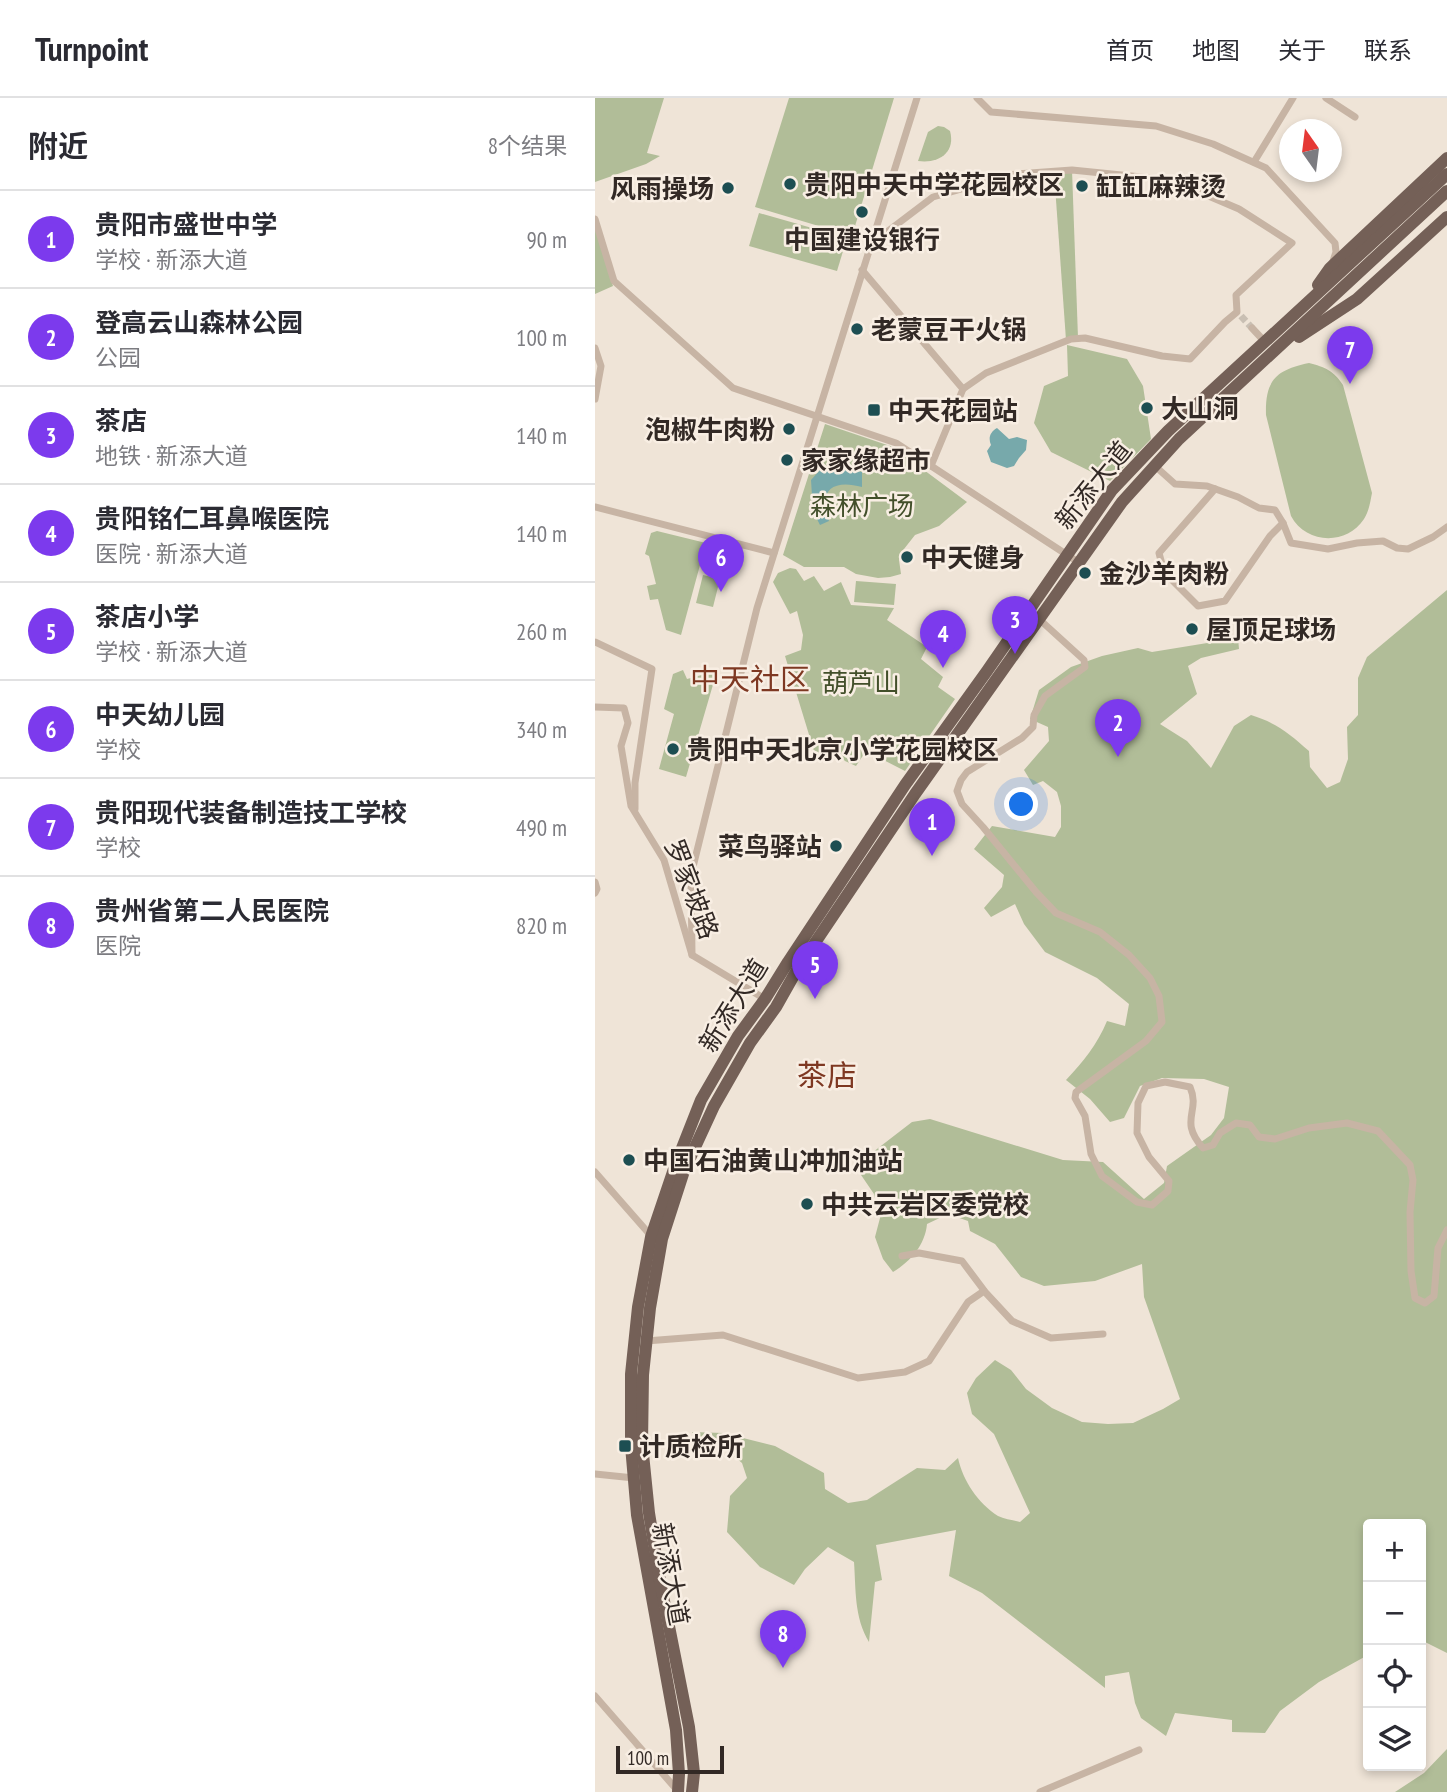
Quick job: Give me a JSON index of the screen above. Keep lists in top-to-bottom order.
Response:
{
  "streets": {
    "main road": ["新添大道"],
    "street": ["罗家坡路"]
  },
  "crossings": [
    ["新添大道", "罗家坡路"]
  ],
  "districts": ["中天社区", "茶店"],
  "parks": ["森林广场", "葫芦山"],
  "places": {
    "other": [
      "贵阳中天中学花园校区",
      "缸缸麻辣烫",
      "风雨操场",
      "中国建设银行",
      "老蒙豆干火锅",
      "大山洞",
      "泡椒牛肉粉",
      "家家缘超市",
      "中天健身",
      "金沙羊肉粉",
      "屋顶足球场",
      "贵阳中天北京小学花园校区",
      "菜鸟驿站",
      "中国石油黄山冲加油站",
      "中共云岩区委党校"
    ],
    "transit": ["中天花园站", "计质检所"]
  },
  "scale_bar": "100 m",
  "north": "top",
  "page": {
    "header": "Turnpoint",
    "nav": [
      "首页",
      "地图",
      "关于",
      "联系"
    ],
    "heading": ["附近", "8个结果"],
    "list": [
      {
        "mark": "1",
        "name": "贵阳市盛世中学",
        "note": "学校 · 新添大道",
        "value": "90 m"
      },
      {
        "mark": "2",
        "name": "登高云山森林公园",
        "note": "公园",
        "value": "100 m"
      },
      {
        "mark": "3",
        "name": "茶店",
        "note": "地铁 · 新添大道",
        "value": "140 m"
      },
      {
        "mark": "4",
        "name": "贵阳铭仁耳鼻喉医院",
        "note": "医院 · 新添大道",
        "value": "140 m"
      },
      {
        "mark": "5",
        "name": "茶店小学",
        "note": "学校 · 新添大道",
        "value": "260 m"
      },
      {
        "mark": "6",
        "name": "中天幼儿园",
        "note": "学校",
        "value": "340 m"
      },
      {
        "mark": "7",
        "name": "贵阳现代装备制造技工学校",
        "note": "学校",
        "value": "490 m"
      },
      {
        "mark": "8",
        "name": "贵州省第二人民医院",
        "note": "医院",
        "value": "820 m"
      }
    ],
    "pins": [
      "7",
      "6",
      "3",
      "4",
      "2",
      "1",
      "5",
      "8"
    ],
    "map_buttons": ["+", "−"],
    "scale": "100 m"
  }
}
